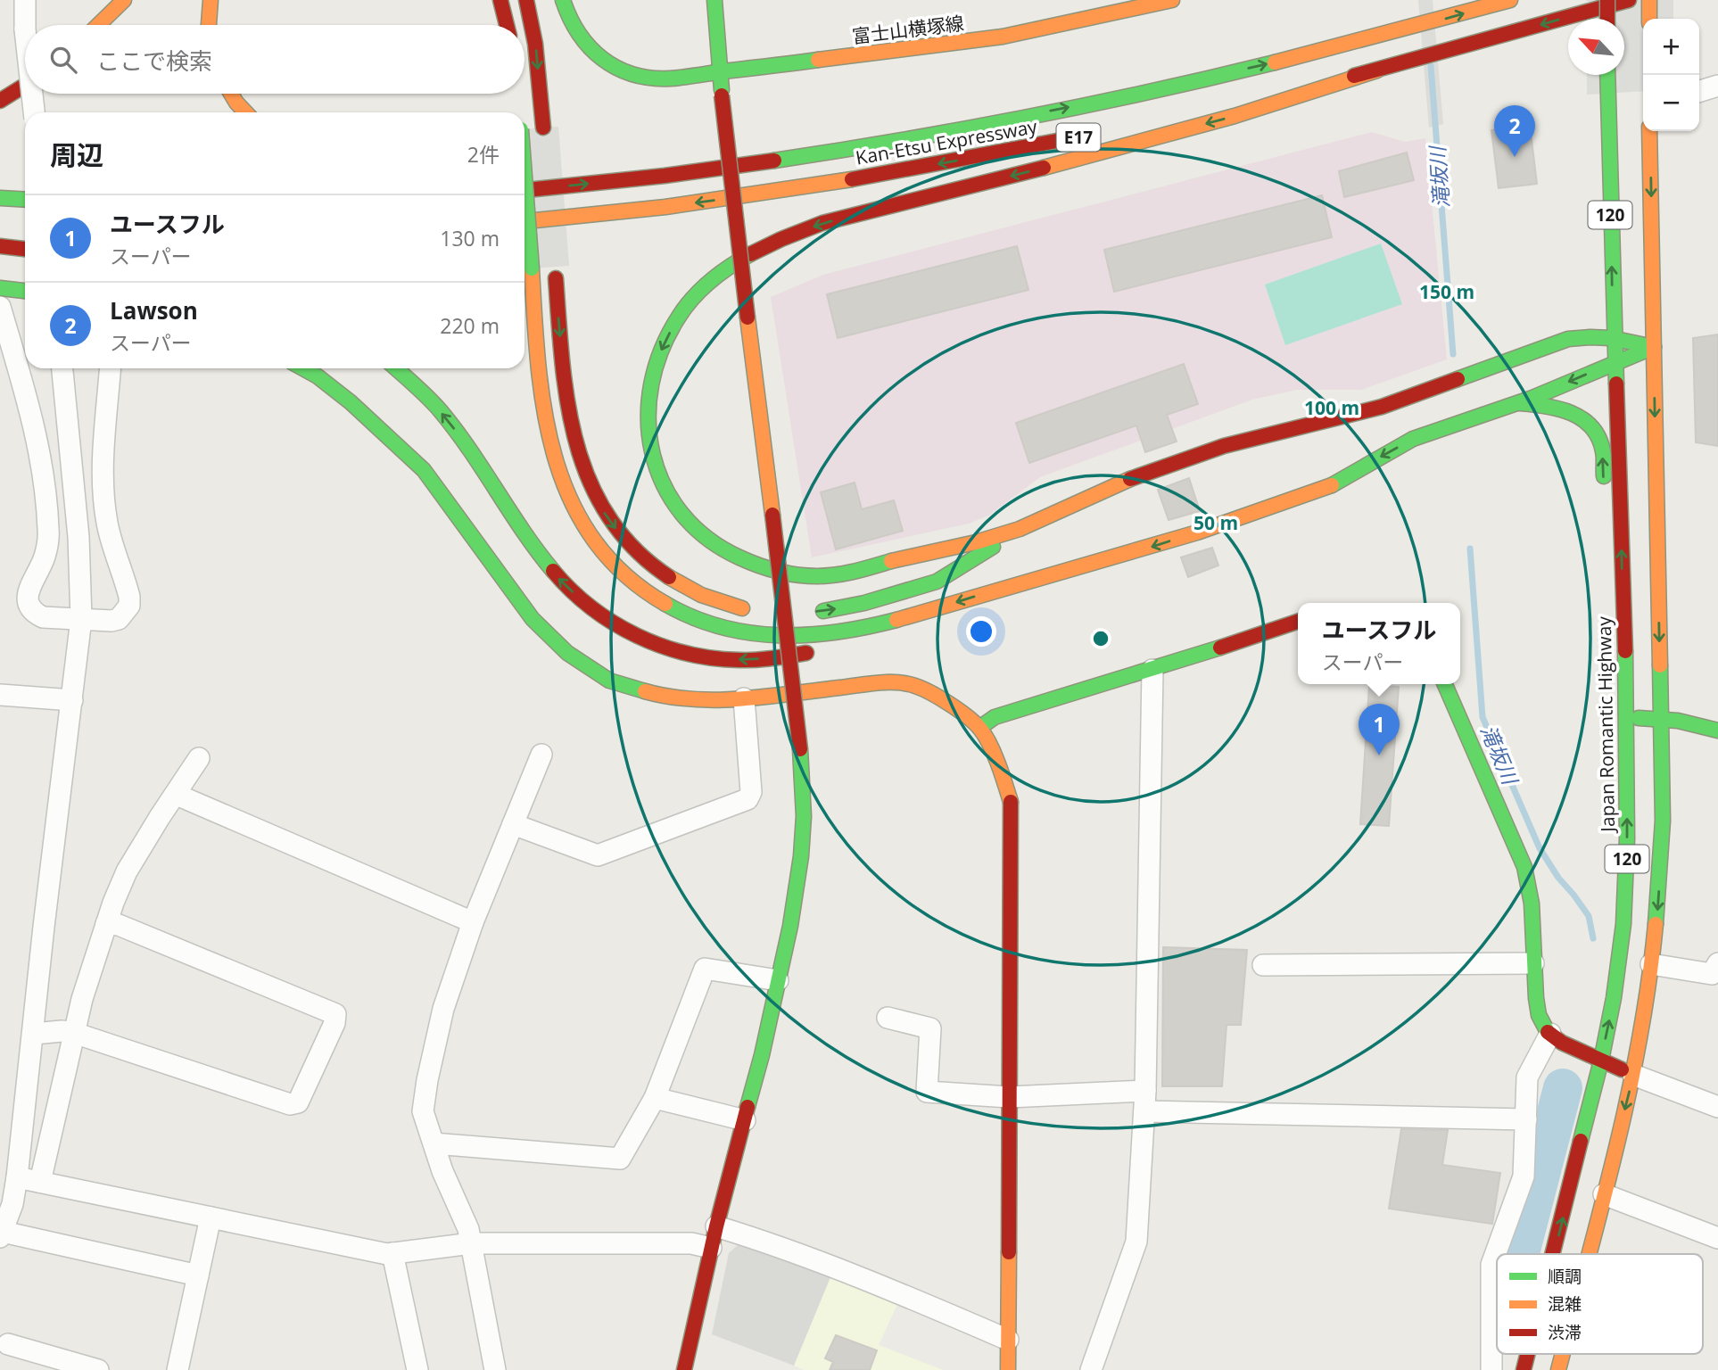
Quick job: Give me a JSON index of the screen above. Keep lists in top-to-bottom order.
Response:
{
  "streets": {
    "main road": [
      "富士山横塚線",
      "E17",
      "Kan-Etsu Expressway",
      "120",
      "Japan Romantic Highway"
    ]
  },
  "water": ["滝坂川"],
  "legend": ["順調", "混雑", "渋滞"],
  "north": "top left",
  "page": {
    "map_buttons": ["+", "−"],
    "search": "ここで検索",
    "pins": ["2", "1"],
    "heading": ["周辺", "2件"],
    "list": [
      {
        "mark": "1",
        "name": "ユースフル",
        "note": "スーパー",
        "value": "130 m"
      },
      {
        "mark": "2",
        "name": "Lawson",
        "note": "スーパー",
        "value": "220 m"
      }
    ],
    "popup": ["ユースフル", "スーパー"]
  },
  "rings": ["150 m", "100 m", "50 m"]
}
